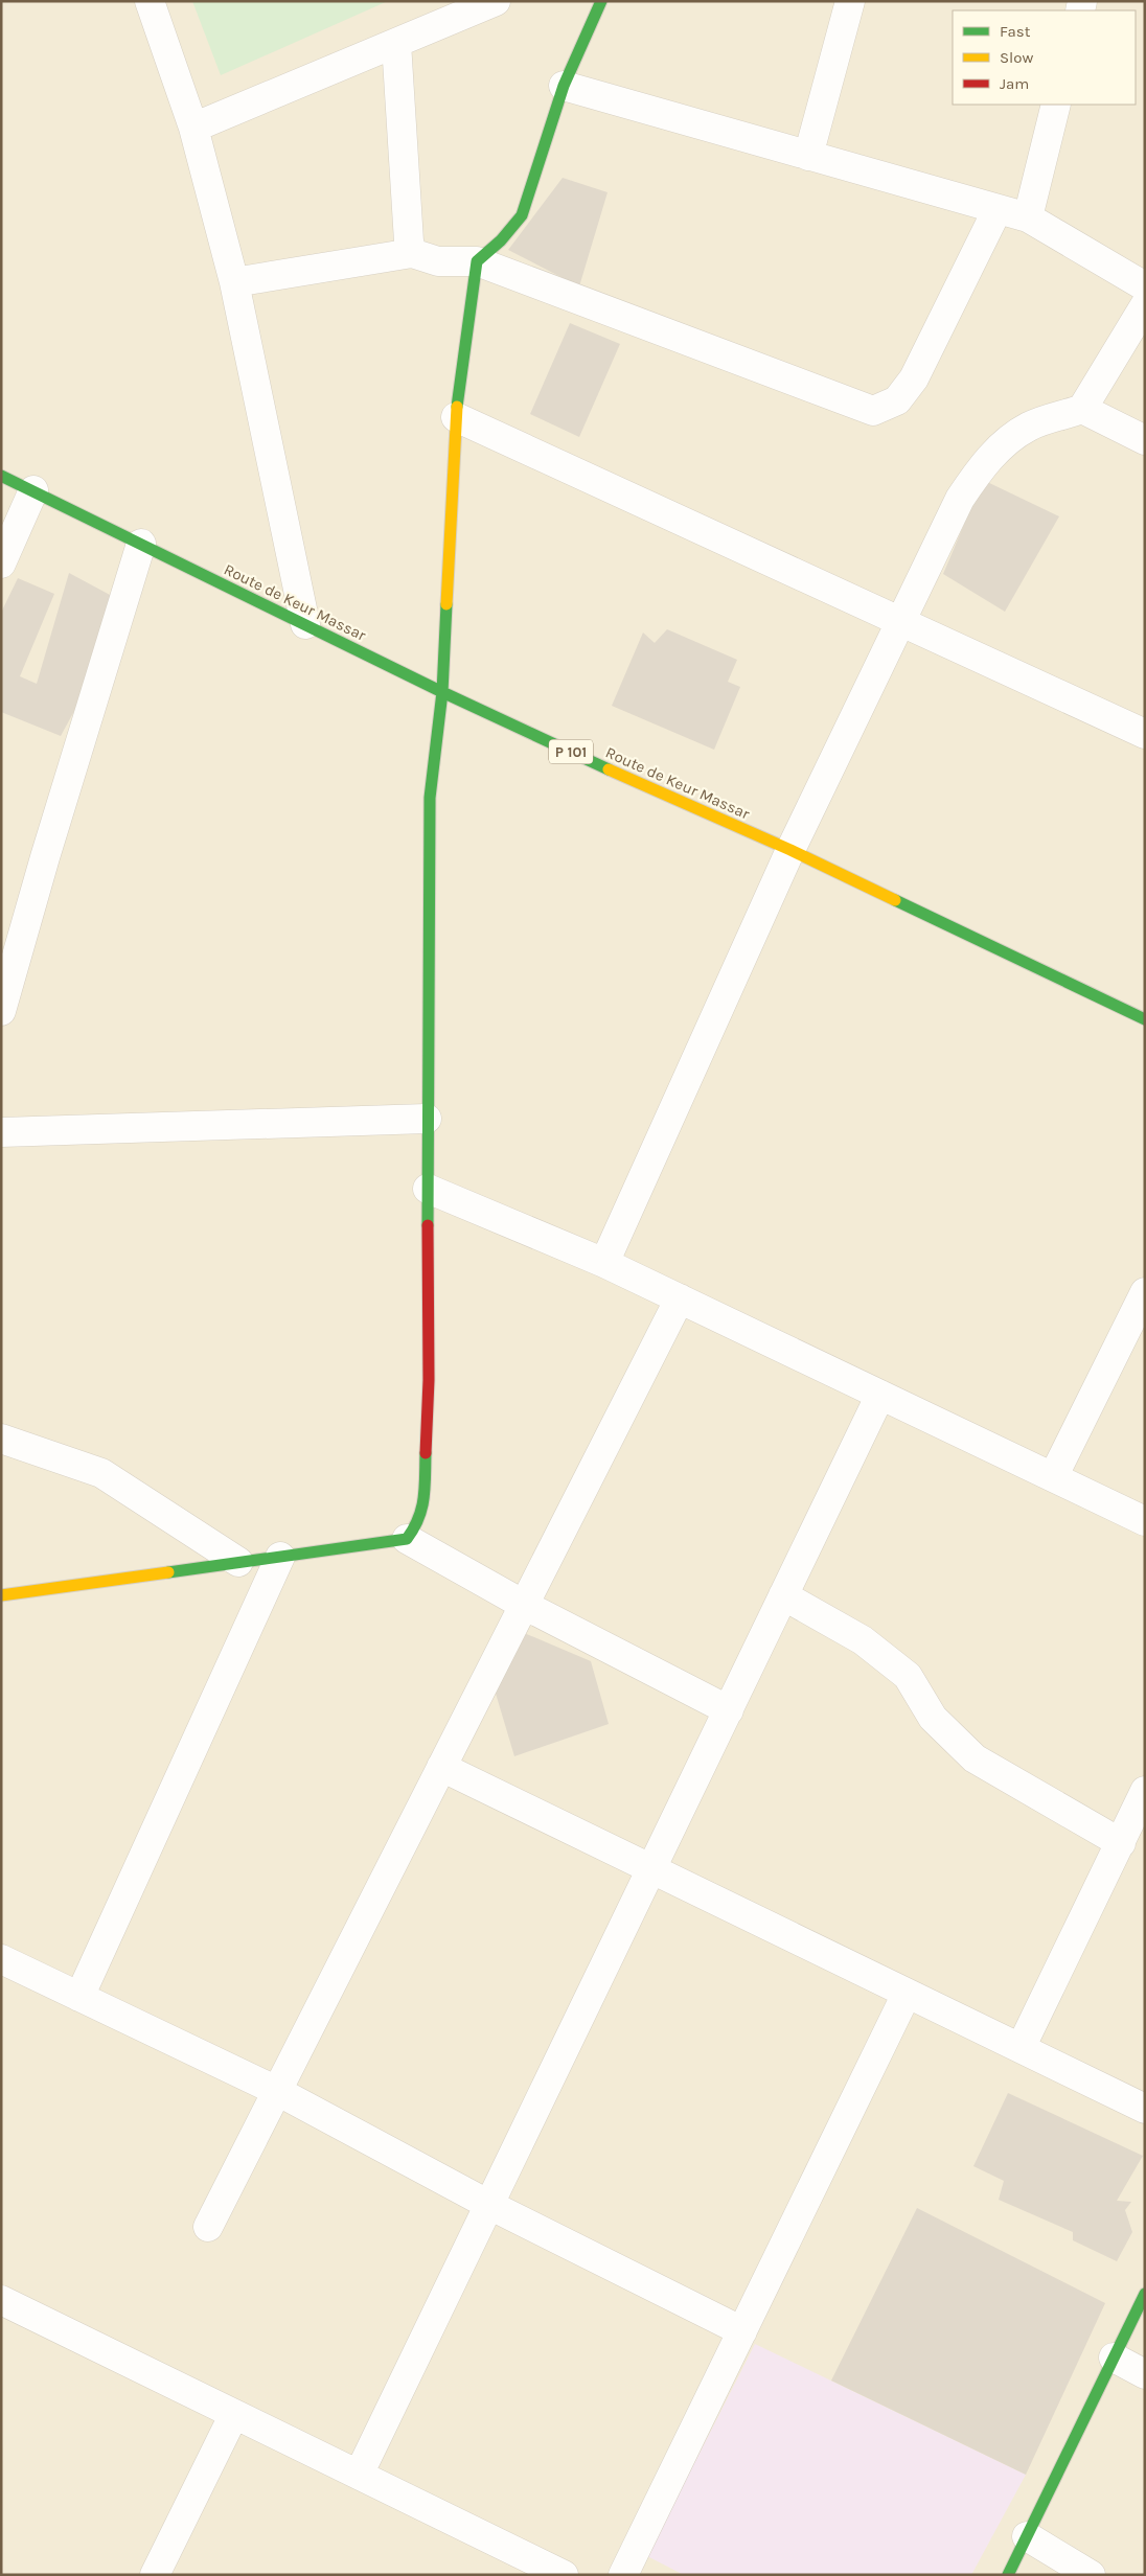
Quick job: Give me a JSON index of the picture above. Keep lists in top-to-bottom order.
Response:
{
  "streets": {
    "street": ["Route de Keur Massar", "P 101"]
  },
  "legend": ["Fast", "Slow", "Jam"]
}
